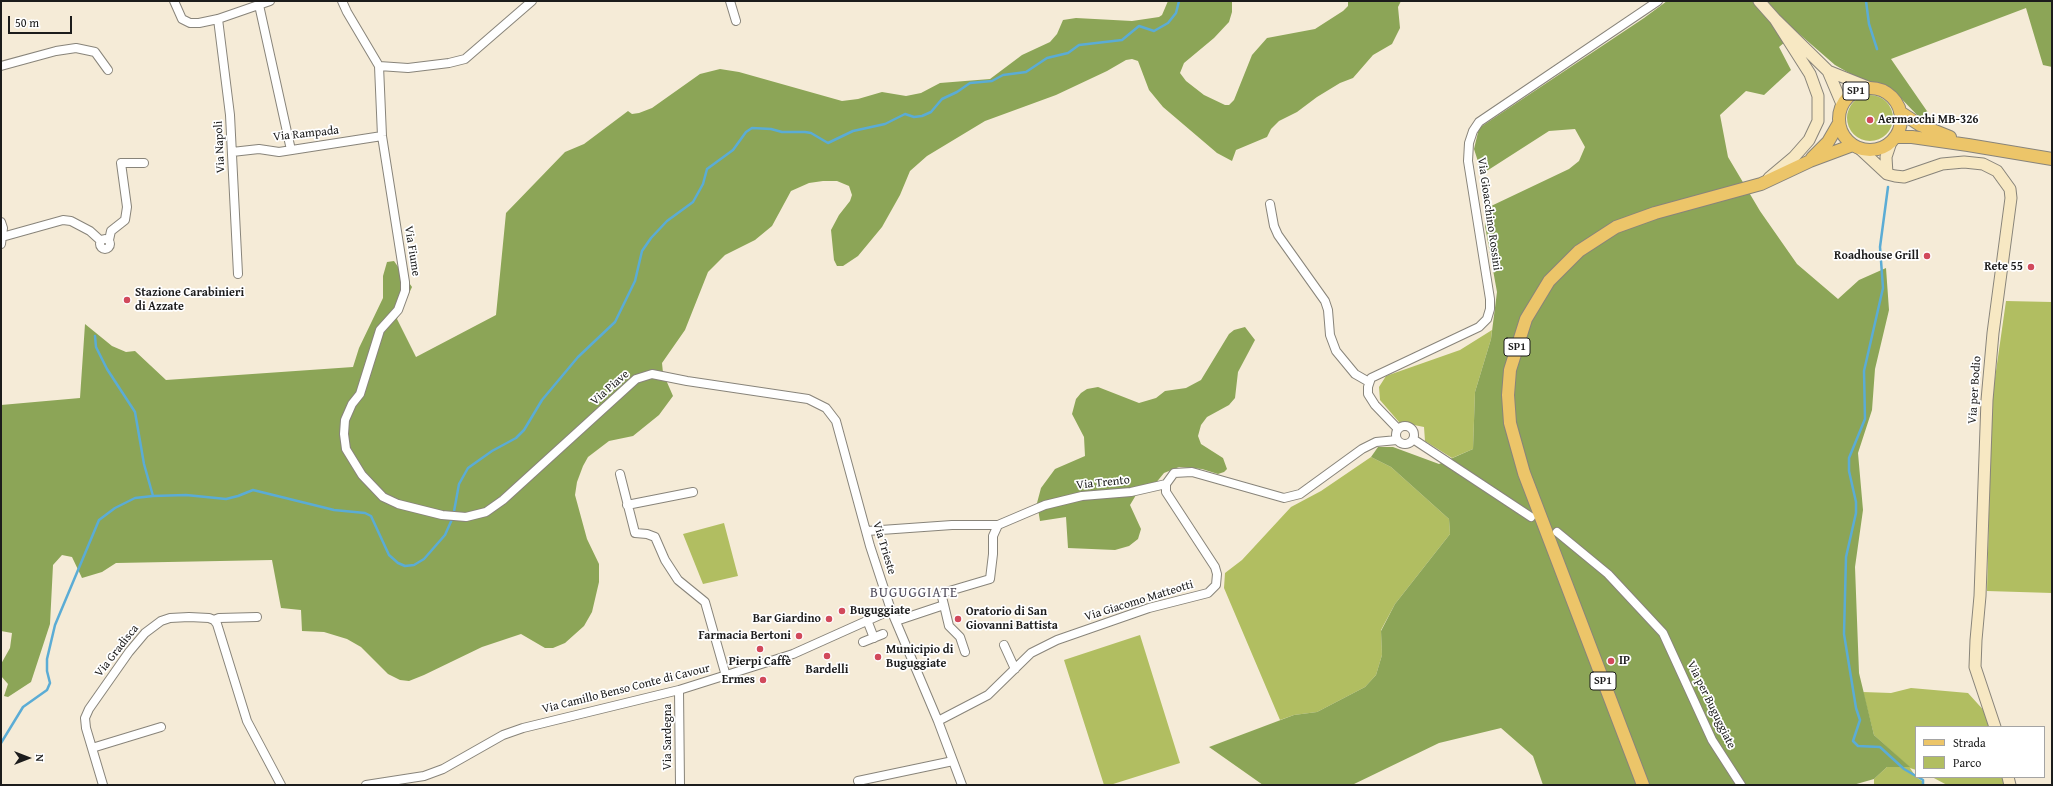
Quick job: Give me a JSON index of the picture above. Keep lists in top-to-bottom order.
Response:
{
  "streets": {
    "main road": ["SP1"],
    "street": [
      "Via Rampada",
      "Via Napoli",
      "Via Gioacchino Rossini",
      "Via Fiume",
      "Via Piave",
      "Via per Bodio",
      "Via Trento",
      "Via Trieste",
      "Via Giacomo Matteotti",
      "Via Gradisca",
      "Via Camillo Benso Conte di Cavour",
      "Via per Buguggiate",
      "Via Sardegna"
    ]
  },
  "crossings": [
    ["Via Rampada", "Via Napoli"],
    ["Via Rampada", "Via Fiume"],
    ["Via Fiume", "Via Piave"],
    ["Via Piave", "Via Trieste"],
    ["Via Trento", "Via Trieste"],
    ["Via Trento", "Via Giacomo Matteotti"],
    ["Via Trieste", "Via Giacomo Matteotti"],
    ["Via Trieste", "Via Camillo Benso Conte di Cavour"],
    ["Via Camillo Benso Conte di Cavour", "Via Sardegna"]
  ],
  "districts": ["BUGUGGIATE"],
  "places": [
    "Aermacchi MB-326",
    "Roadhouse Grill",
    "Rete 55",
    "Stazione Carabinieri di Azzate",
    "Buguggiate",
    "Bar Giardino",
    "Oratorio di San Giovanni Battista",
    "Farmacia Bertoni",
    "Pierpi Caffè",
    "Bardelli",
    "Municipio di Buguggiate",
    "IP",
    "Ermes"
  ],
  "legend": ["Strada", "Parco"],
  "scale_bar": "50 m",
  "north": "right"
}
